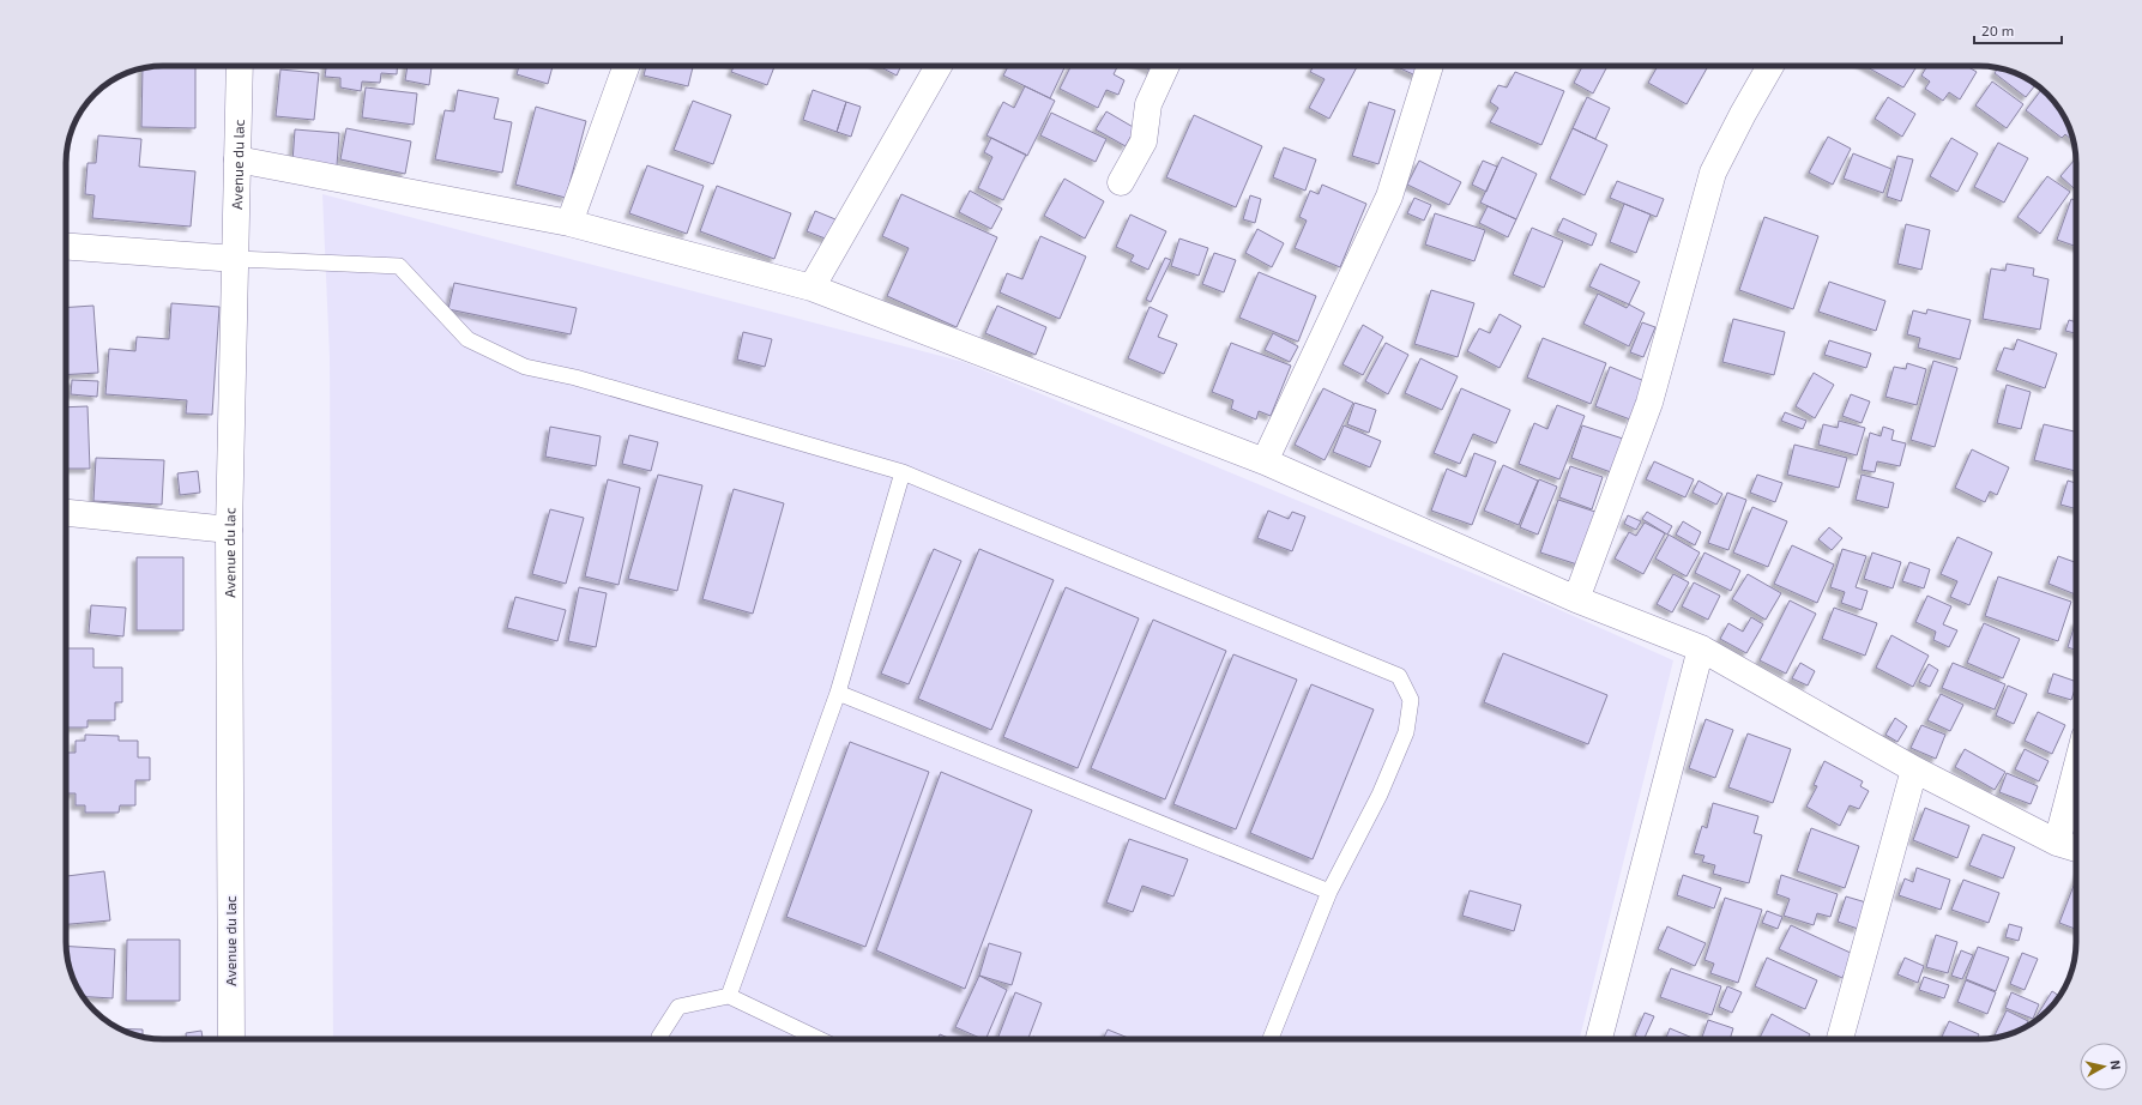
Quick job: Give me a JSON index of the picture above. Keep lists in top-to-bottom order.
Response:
{
  "streets": {
    "street": ["Avenue du lac"]
  },
  "scale_bar": "20 m",
  "north": "right"
}
